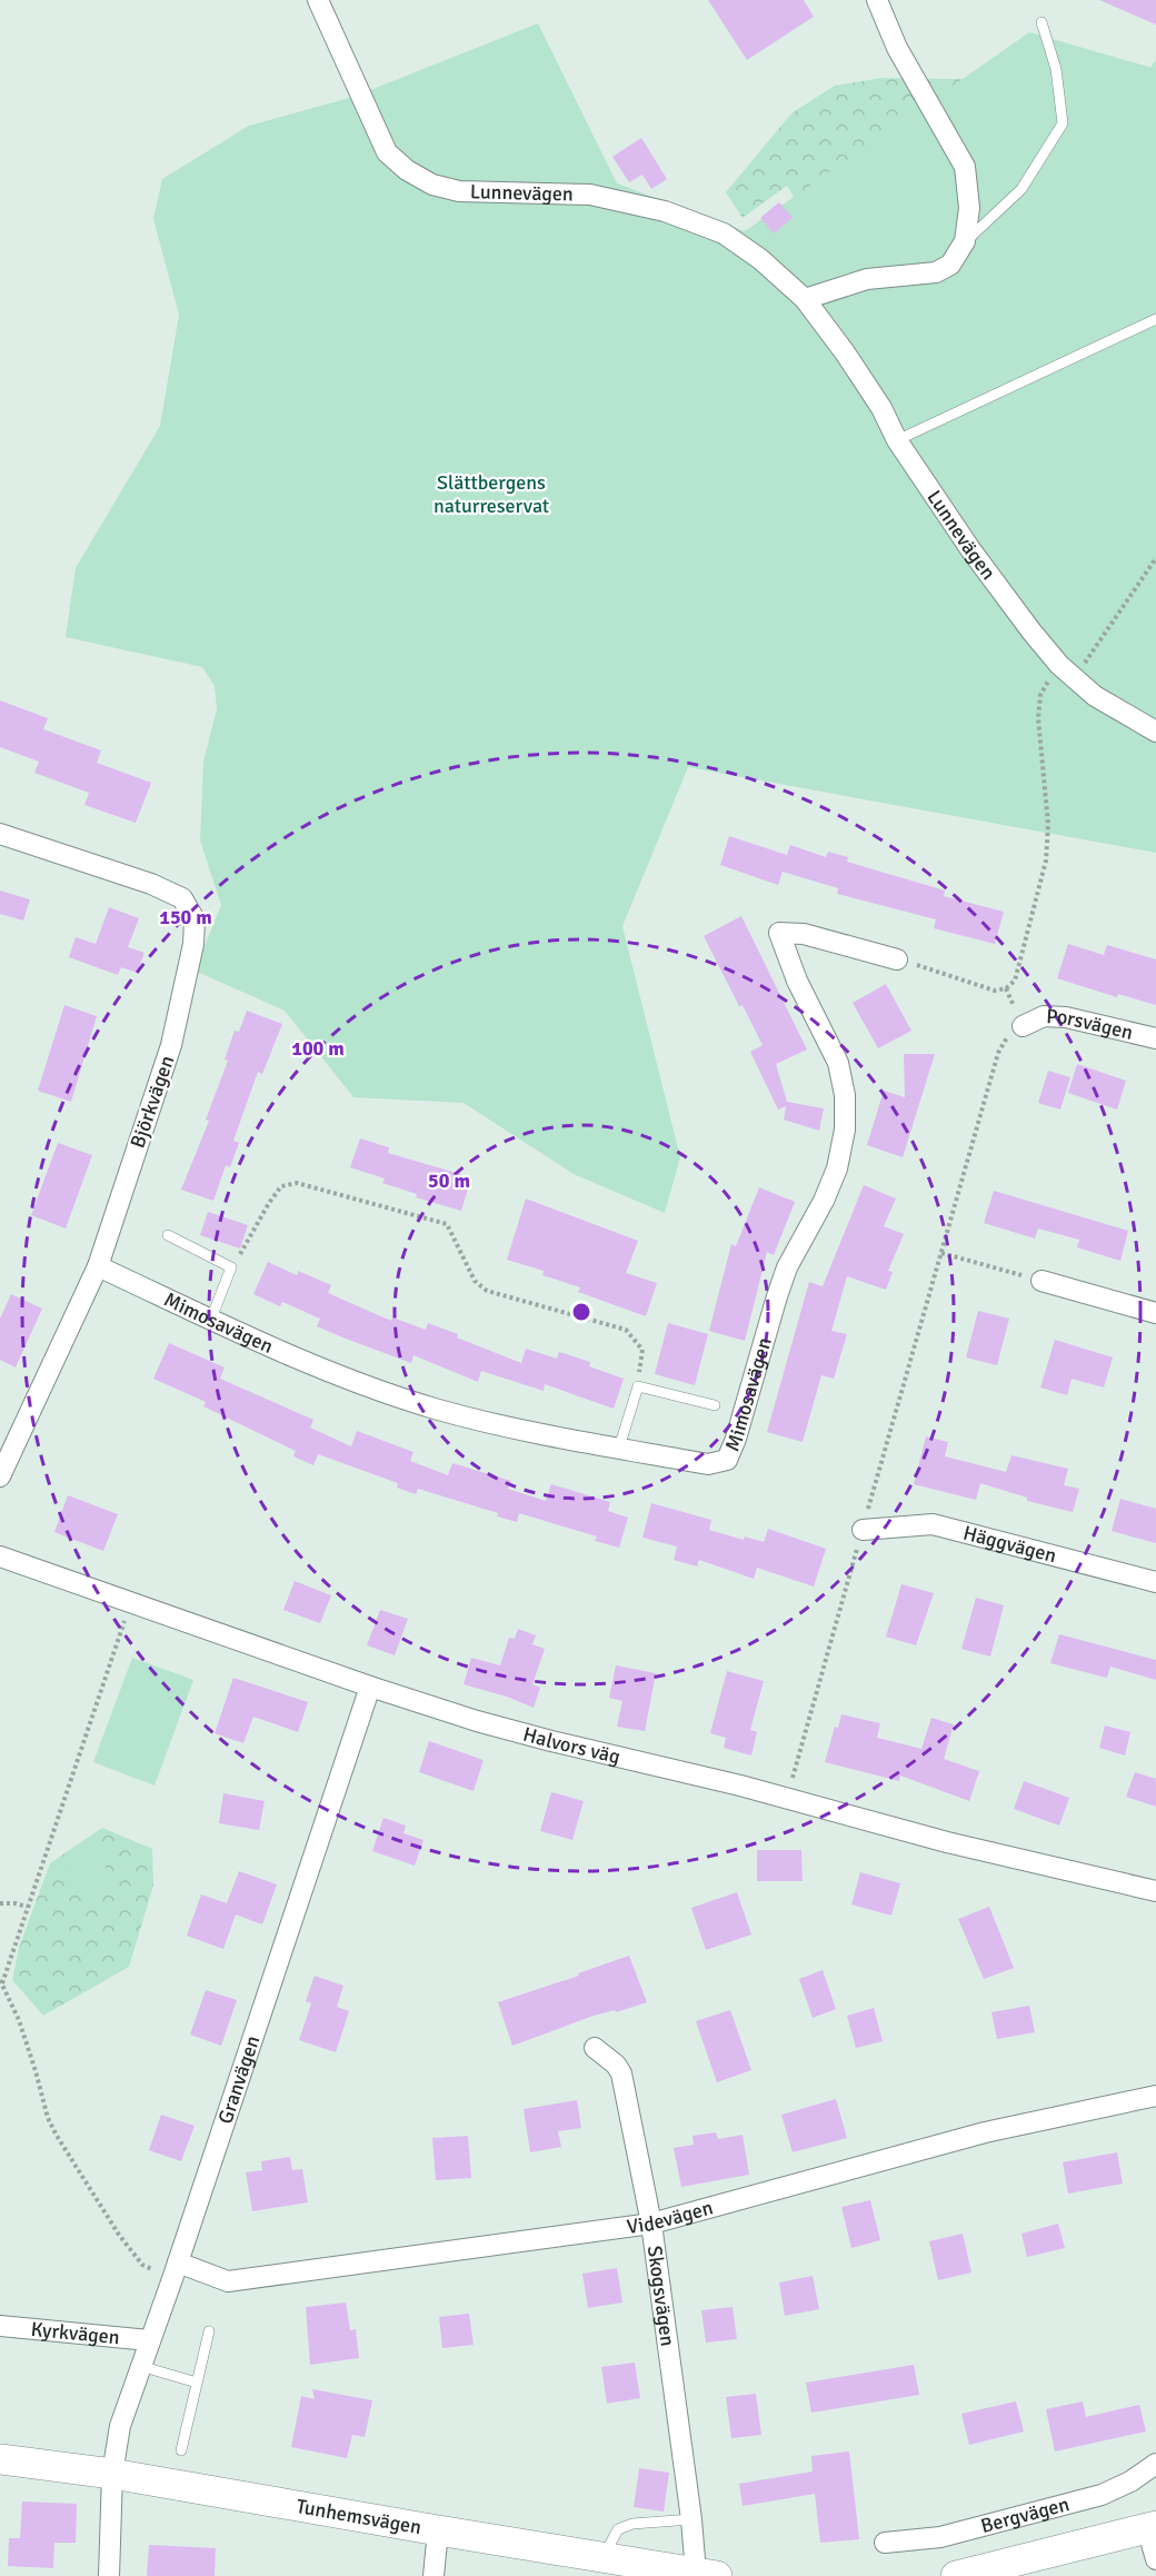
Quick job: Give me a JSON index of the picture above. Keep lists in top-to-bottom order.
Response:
{
  "streets": {
    "street": [
      "Lunnevägen",
      "Porsvägen",
      "Björkvägen",
      "Mimosavägen",
      "Häggvägen",
      "Halvors väg",
      "Granvägen",
      "Videvägen",
      "Skogsvägen",
      "Kyrkvägen",
      "Bergvägen",
      "Tunhemsvägen"
    ]
  },
  "crossings": [
    ["Björkvägen", "Mimosavägen"],
    ["Halvors väg", "Granvägen"],
    ["Granvägen", "Videvägen"],
    ["Granvägen", "Kyrkvägen"],
    ["Granvägen", "Tunhemsvägen"],
    ["Videvägen", "Skogsvägen"],
    ["Skogsvägen", "Tunhemsvägen"]
  ],
  "parks": ["Slättbergens naturreservat"],
  "rings": ["150 m", "100 m", "50 m"]
}
